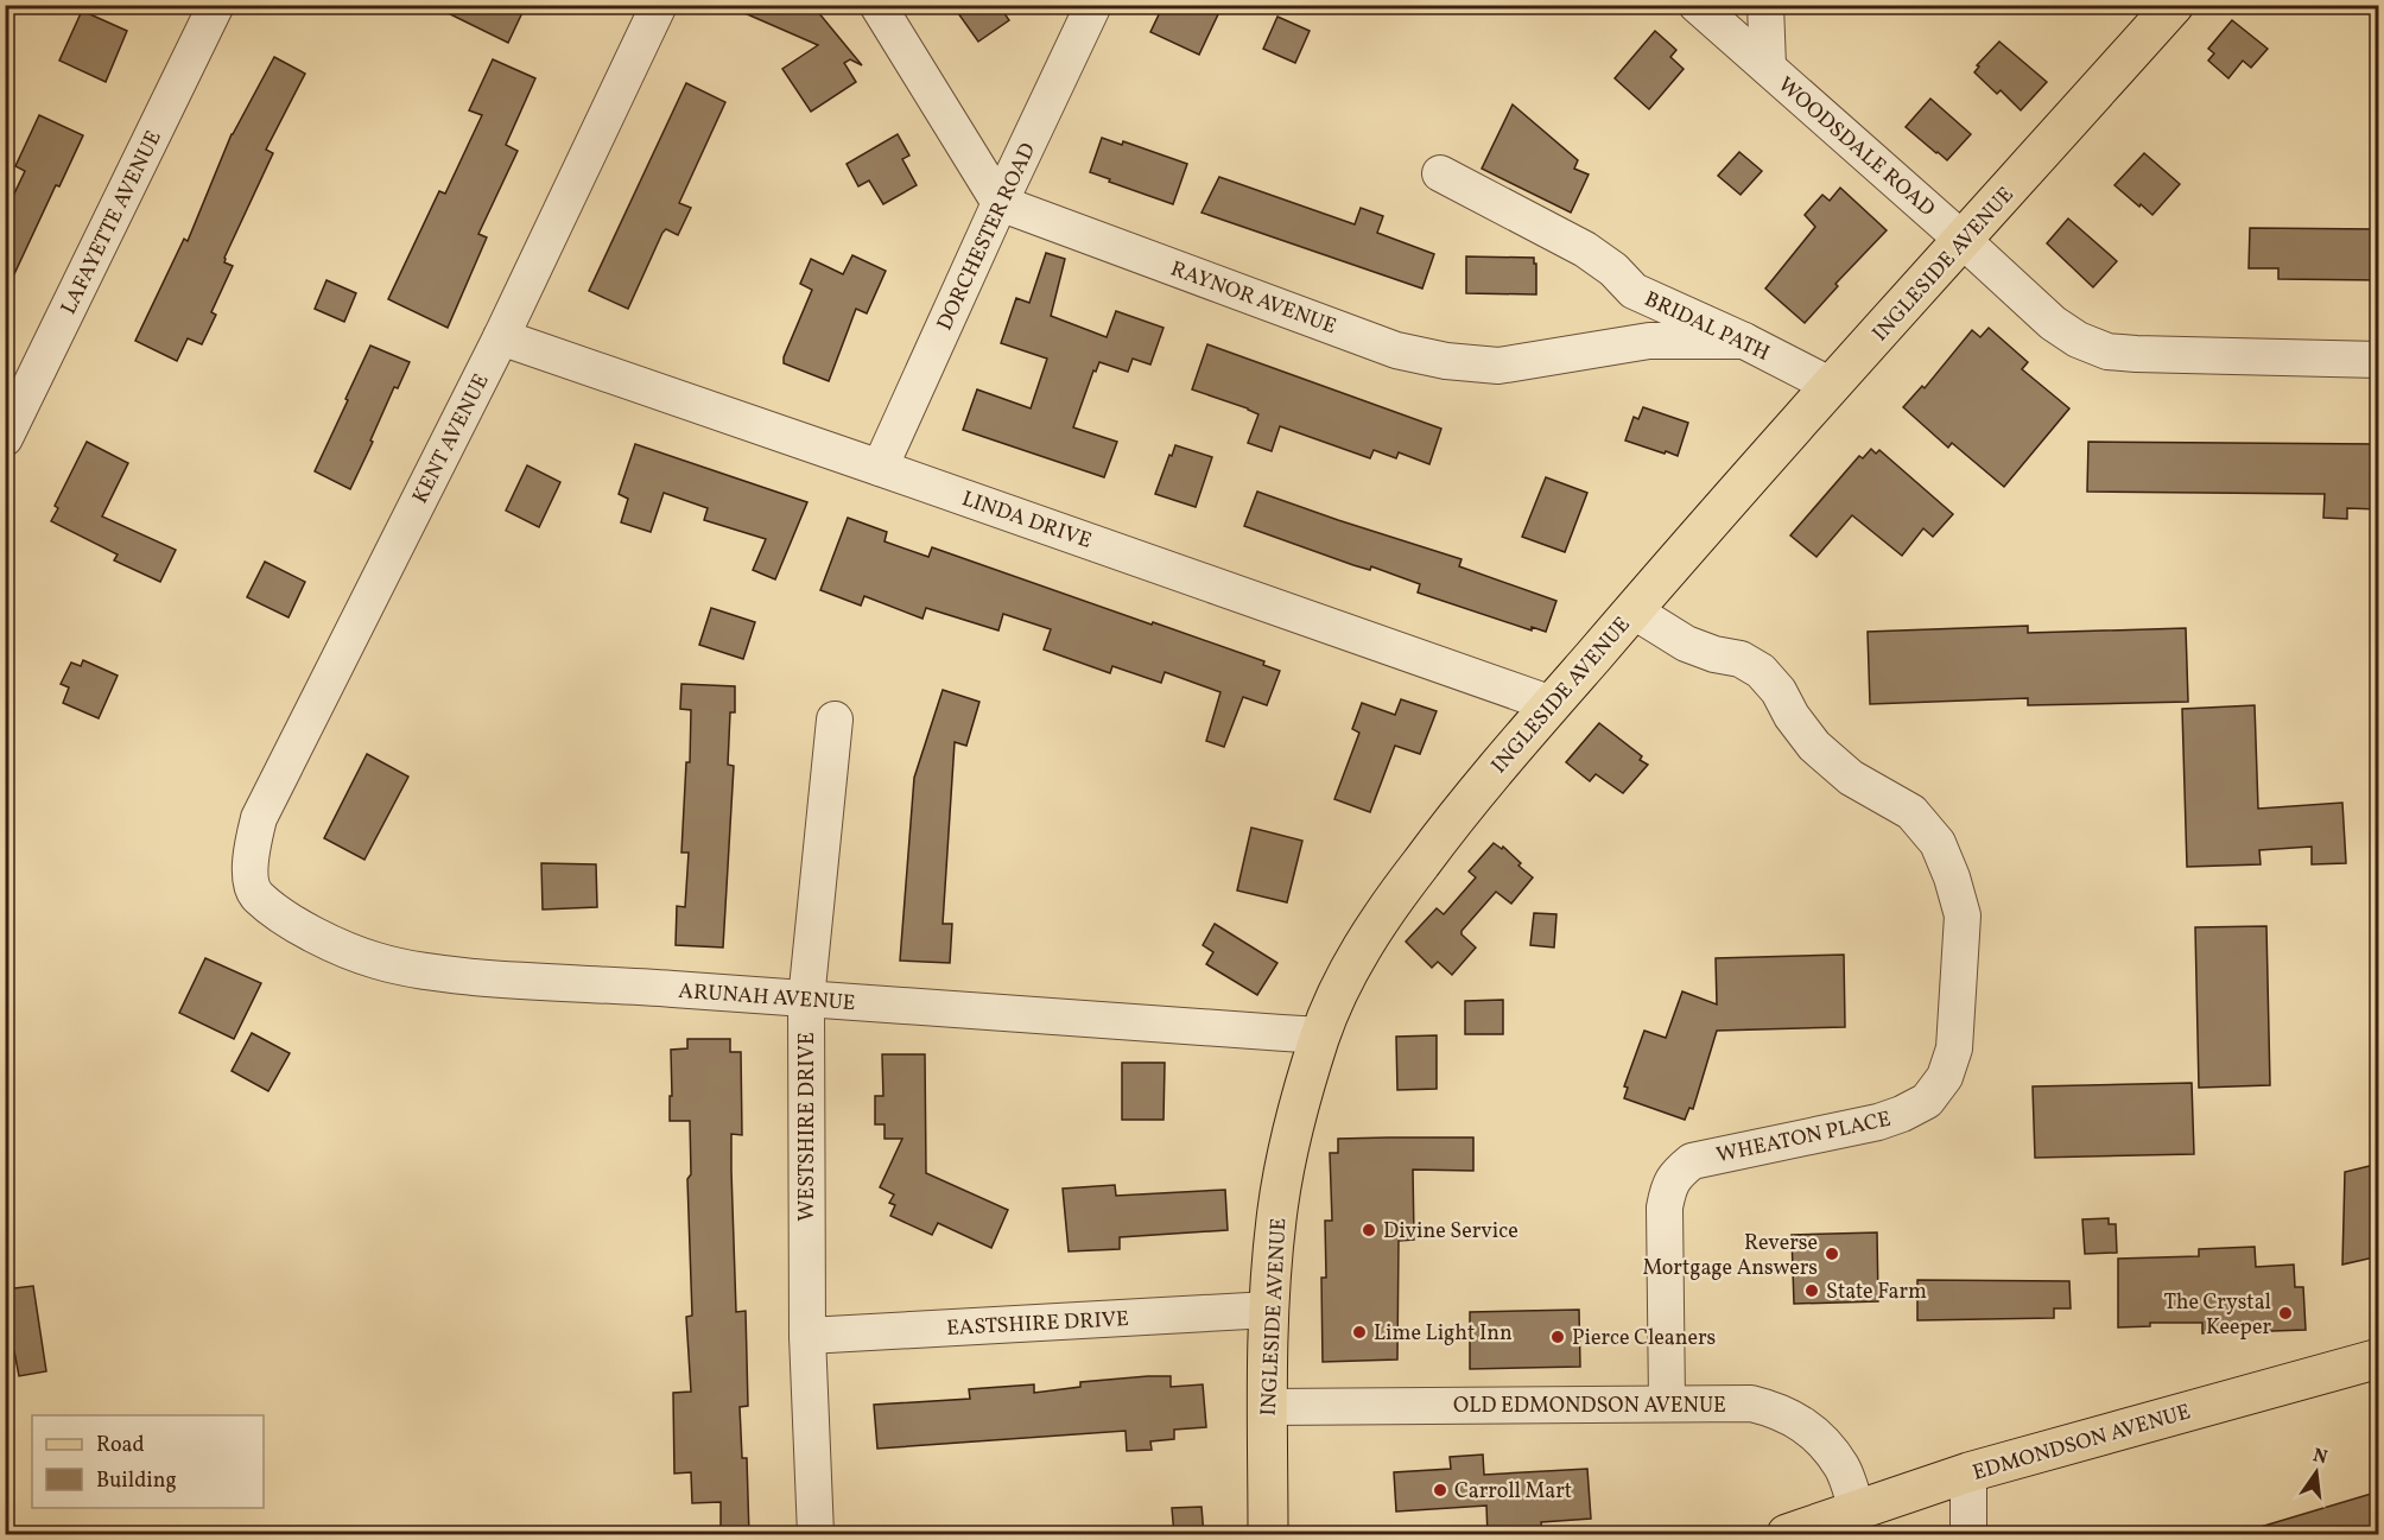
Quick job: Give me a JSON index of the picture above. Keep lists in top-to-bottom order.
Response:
{
  "streets": {
    "main road": ["INGLESIDE AVENUE", "EDMONDSON AVENUE"],
    "street": [
      "WOODSDALE ROAD",
      "LAFAYETTE AVENUE",
      "DORCHESTER ROAD",
      "RAYNOR AVENUE",
      "BRIDAL PATH",
      "KENT AVENUE",
      "LINDA DRIVE",
      "ARUNAH AVENUE",
      "WESTSHIRE DRIVE",
      "WHEATON PLACE",
      "EASTSHIRE DRIVE",
      "OLD EDMONDSON AVENUE"
    ]
  },
  "crossings": [
    ["WOODSDALE ROAD", "INGLESIDE AVENUE"],
    ["DORCHESTER ROAD", "RAYNOR AVENUE"],
    ["DORCHESTER ROAD", "LINDA DRIVE"],
    ["INGLESIDE AVENUE", "BRIDAL PATH"],
    ["INGLESIDE AVENUE", "LINDA DRIVE"],
    ["INGLESIDE AVENUE", "ARUNAH AVENUE"],
    ["INGLESIDE AVENUE", "WHEATON PLACE"],
    ["INGLESIDE AVENUE", "EASTSHIRE DRIVE"],
    ["INGLESIDE AVENUE", "OLD EDMONDSON AVENUE"],
    ["RAYNOR AVENUE", "BRIDAL PATH"],
    ["KENT AVENUE", "LINDA DRIVE"],
    ["KENT AVENUE", "ARUNAH AVENUE"],
    ["ARUNAH AVENUE", "WESTSHIRE DRIVE"],
    ["WESTSHIRE DRIVE", "EASTSHIRE DRIVE"],
    ["WHEATON PLACE", "OLD EDMONDSON AVENUE"],
    ["OLD EDMONDSON AVENUE", "EDMONDSON AVENUE"]
  ],
  "places": [
    "Divine Service",
    "Reverse Mortgage Answers",
    "State Farm",
    "The Crystal Keeper",
    "Lime Light Inn",
    "Pierce Cleaners",
    "Carroll Mart"
  ],
  "legend": ["Road", "Building"],
  "north": "top"
}
